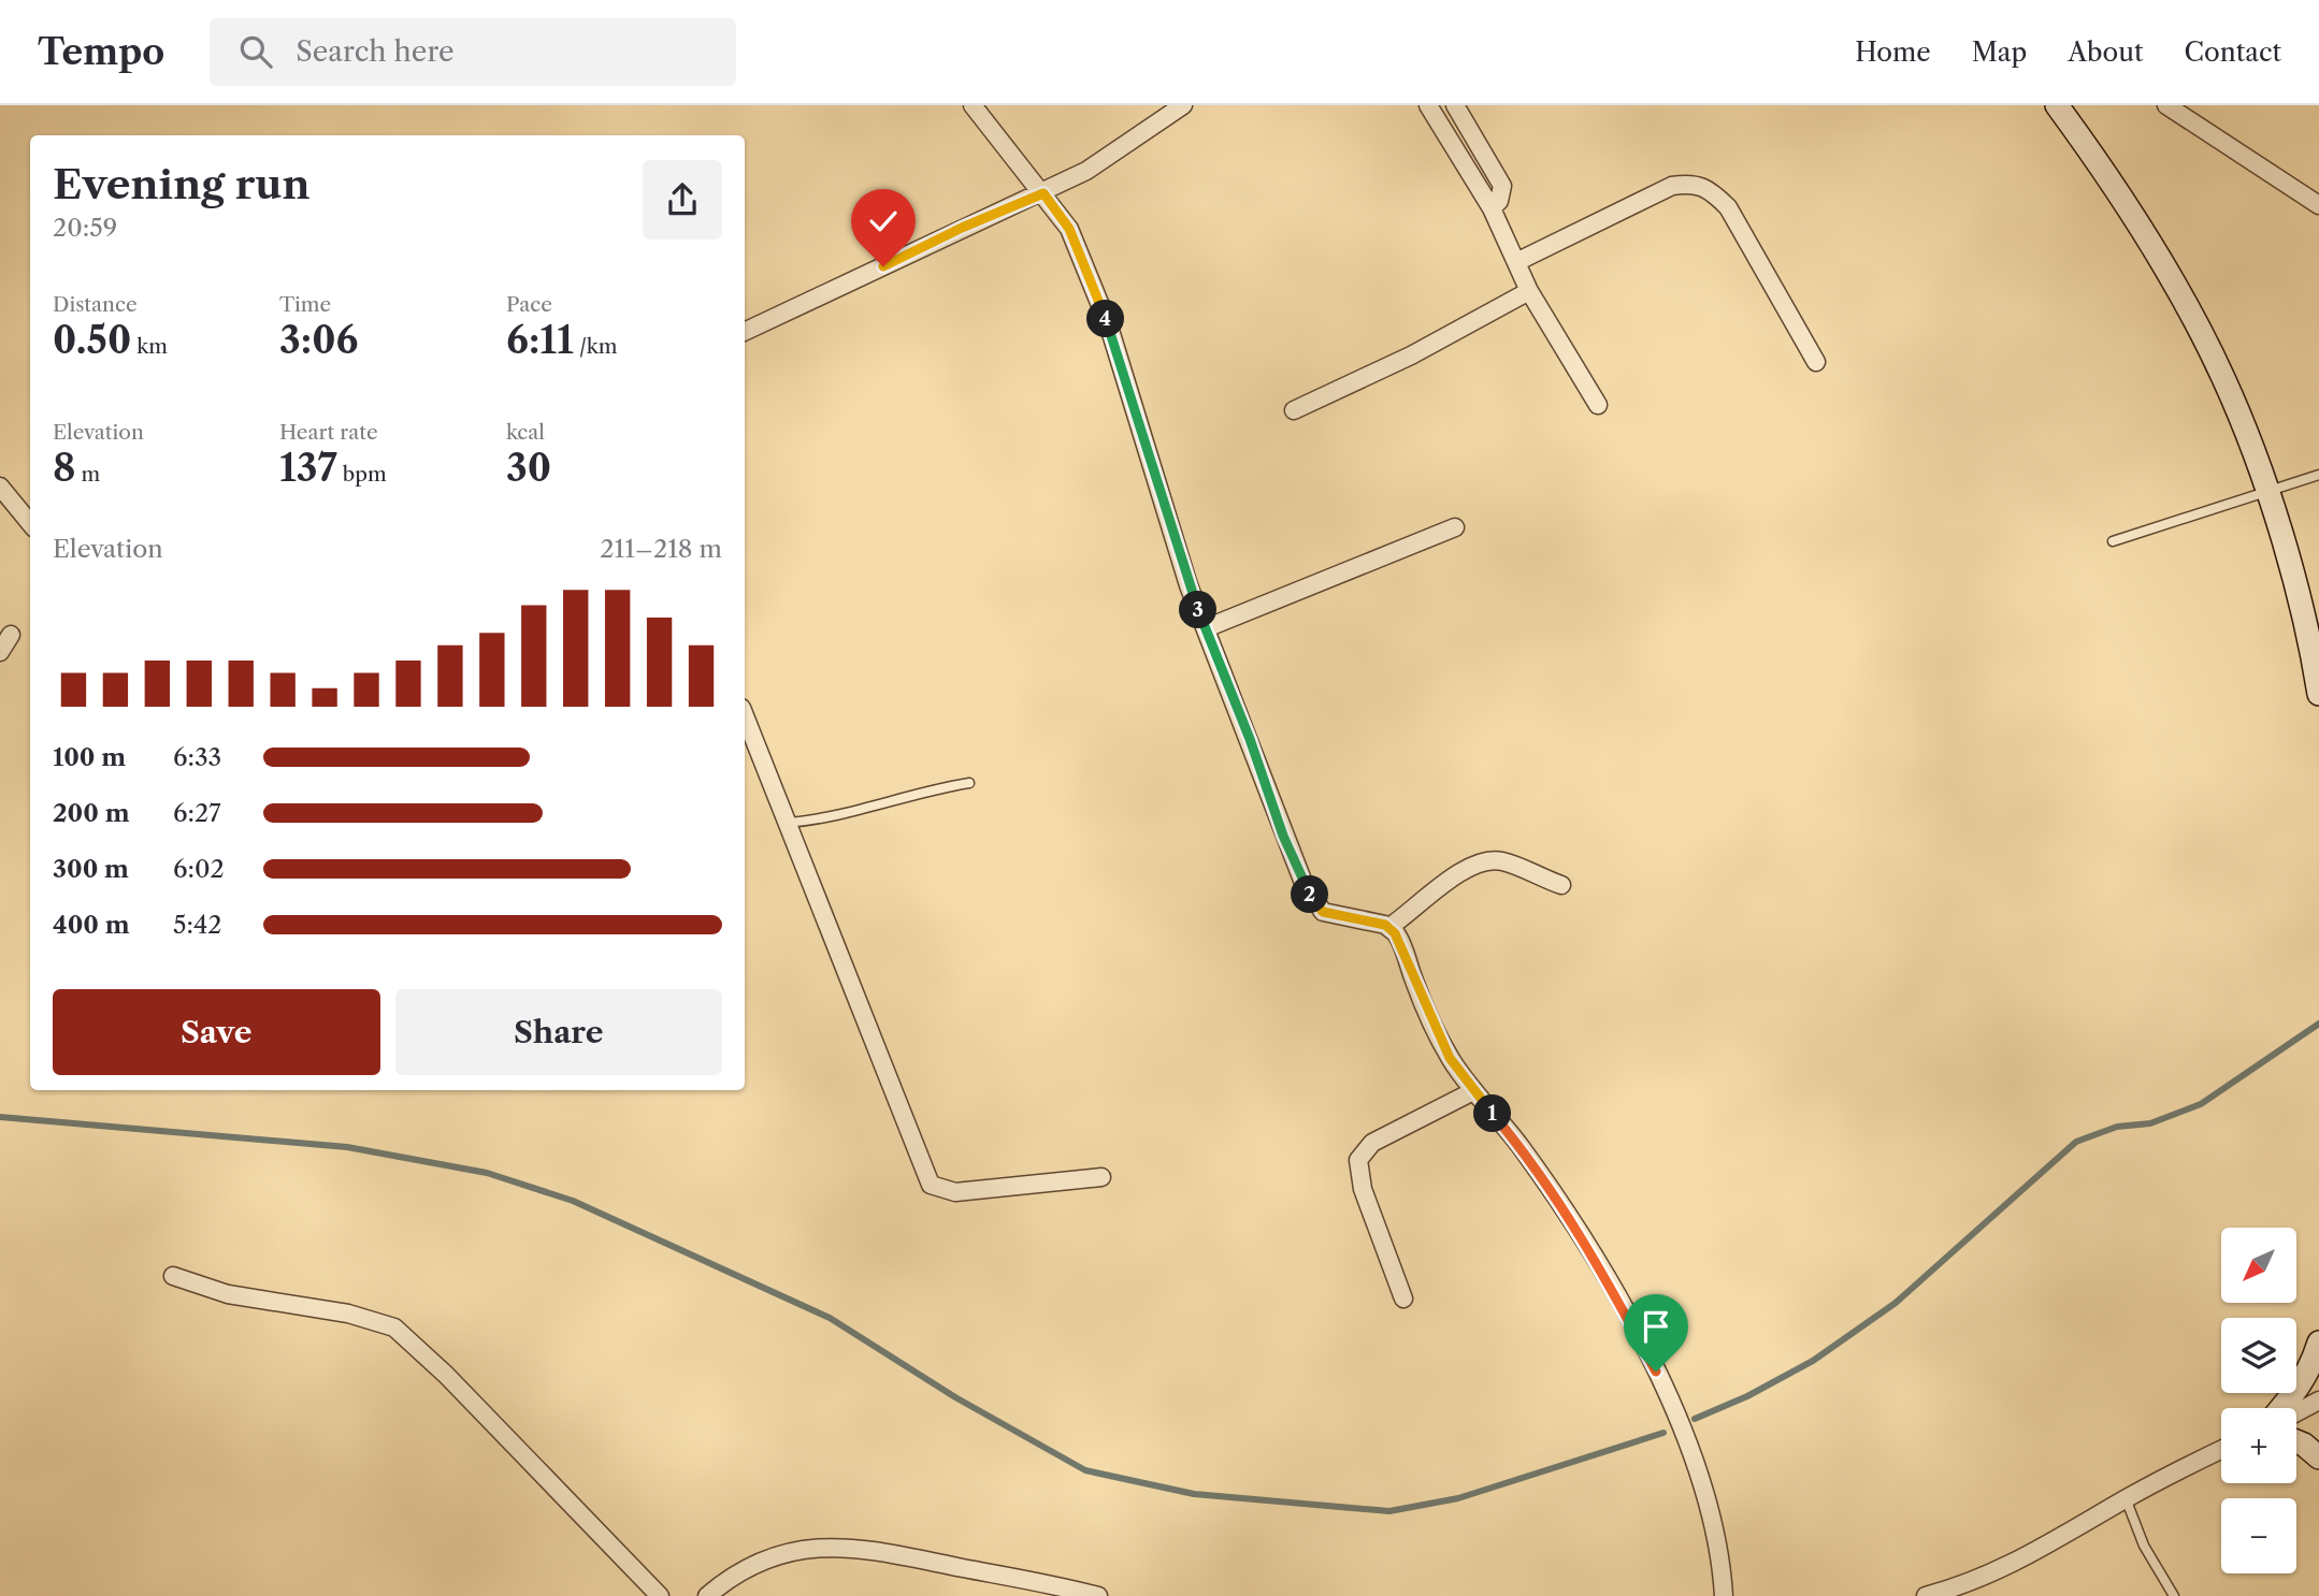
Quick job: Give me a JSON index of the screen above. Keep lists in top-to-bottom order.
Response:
{
  "north": "bottom left",
  "page": {
    "header": "Tempo",
    "search": "Search here",
    "nav": [
      "Home",
      "Map",
      "About",
      "Contact"
    ],
    "heading": ["Evening run", "20:59"],
    "stats": [
      ["Distance", "0.50 km"],
      ["Time", "3:06"],
      ["Pace", "6:11 /km"],
      ["Elevation", "8 m"],
      ["Heart rate", "137 bpm"],
      ["kcal", "30"]
    ],
    "pins": [
      "4",
      "3",
      "2",
      "1"
    ],
    "chart": ["Elevation", "211–218 m"],
    "list": [
      {
        "name": "100 m",
        "note": "6:33"
      },
      {
        "name": "200 m",
        "note": "6:27"
      },
      {
        "name": "300 m",
        "note": "6:02"
      },
      {
        "name": "400 m",
        "note": "5:42"
      }
    ],
    "buttons": ["Save", "Share"],
    "map_buttons": ["+", "−"]
  }
}
